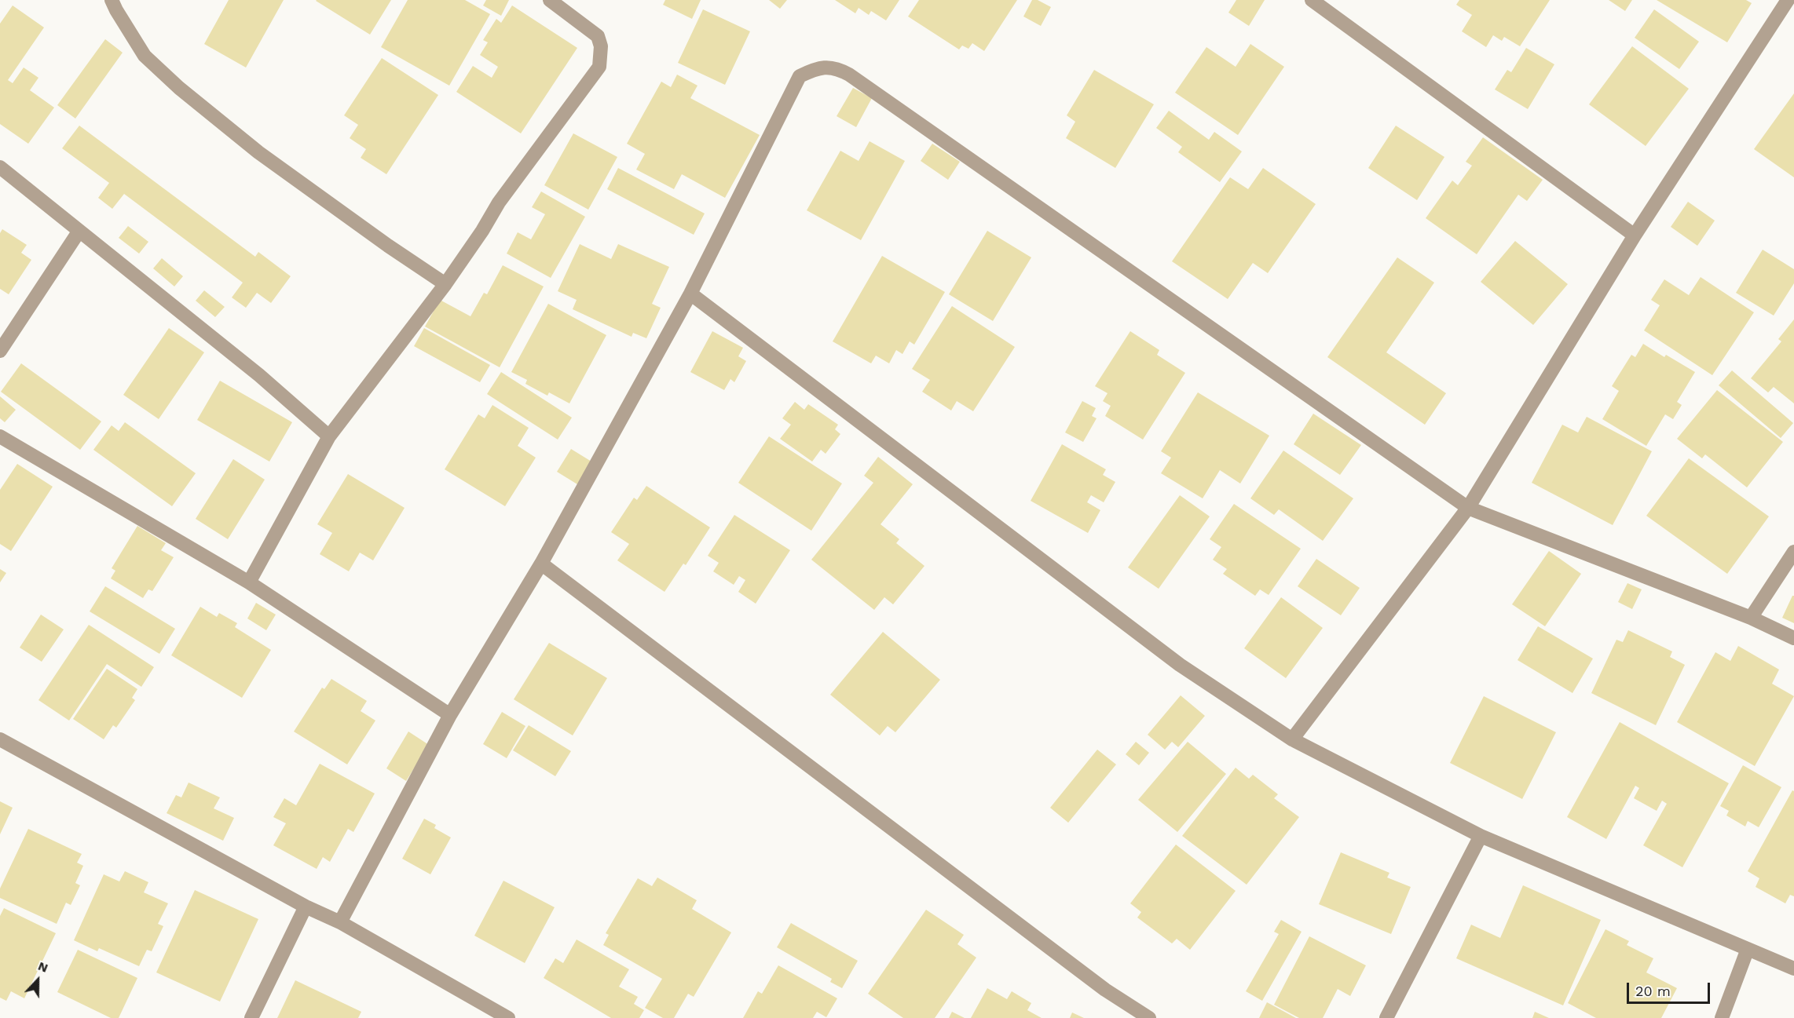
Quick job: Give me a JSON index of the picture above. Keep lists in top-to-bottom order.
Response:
{
  "scale_bar": "20 m",
  "north": "top"
}
